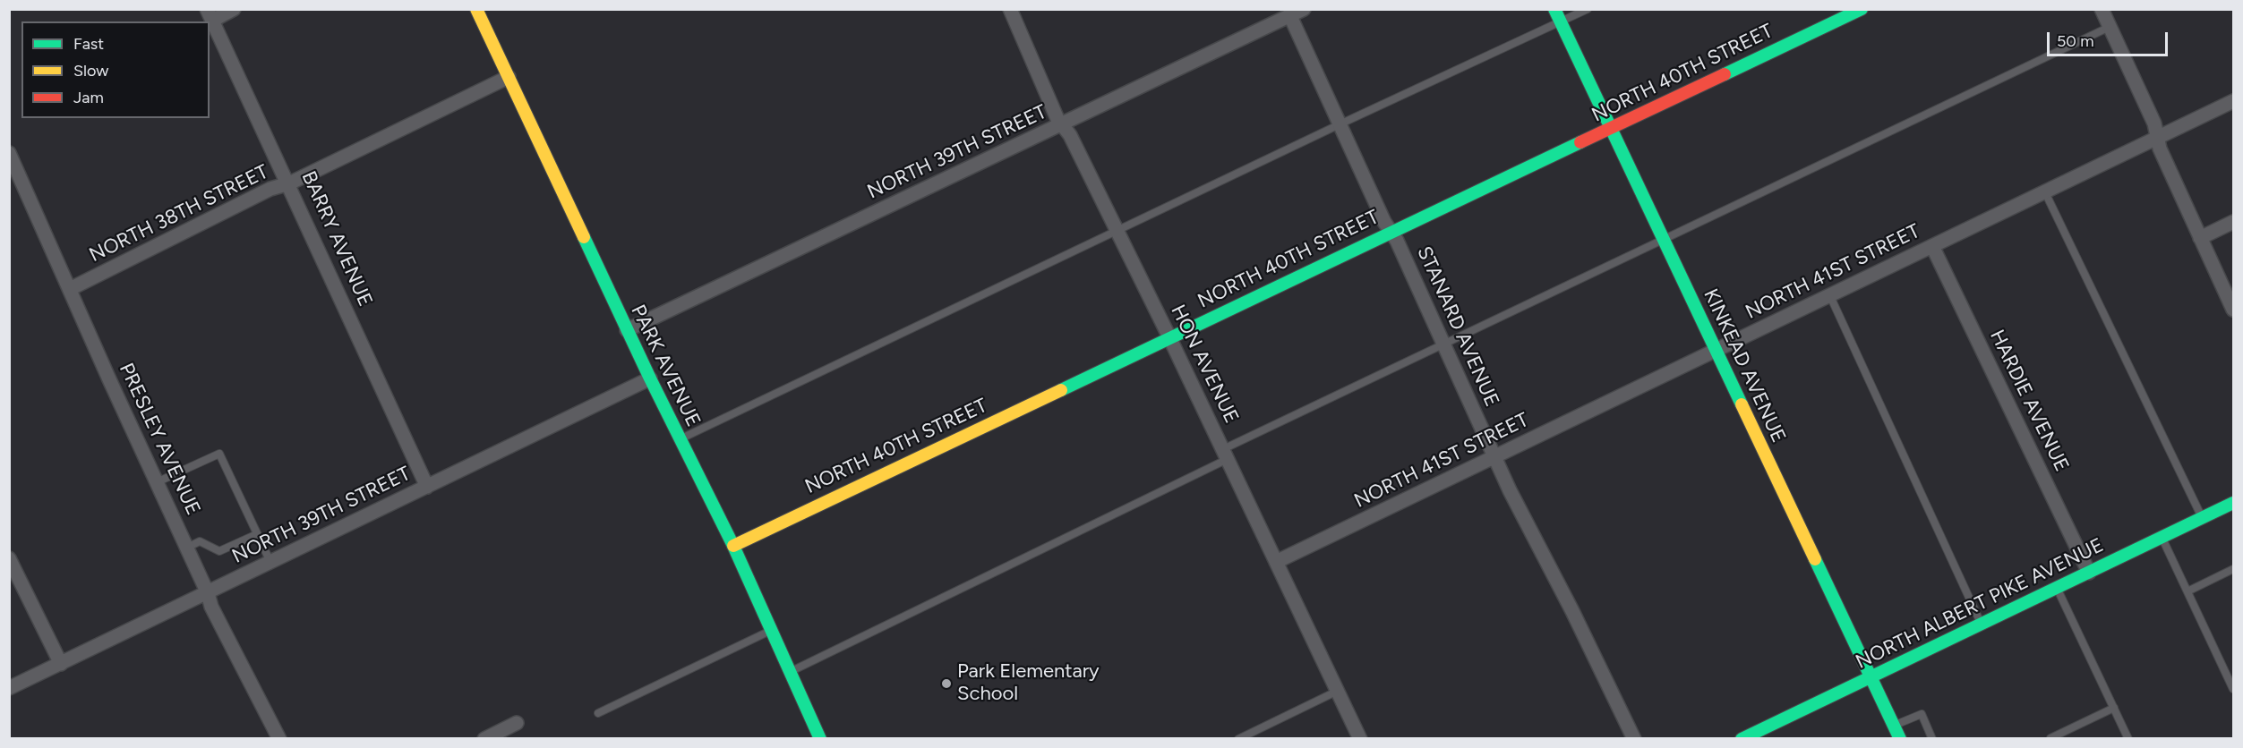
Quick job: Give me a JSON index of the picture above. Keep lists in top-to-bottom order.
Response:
{
  "streets": {
    "street": [
      "NORTH 40TH STREET",
      "NORTH 39TH STREET",
      "NORTH 38TH STREET",
      "BARRY AVENUE",
      "NORTH 41ST STREET",
      "STANARD AVENUE",
      "HON AVENUE",
      "PARK AVENUE",
      "KINKEAD AVENUE",
      "HARDIE AVENUE",
      "PRESLEY AVENUE",
      "NORTH ALBERT PIKE AVENUE"
    ]
  },
  "crossings": [
    ["NORTH 40TH STREET", "STANARD AVENUE"],
    ["NORTH 40TH STREET", "HON AVENUE"],
    ["NORTH 40TH STREET", "PARK AVENUE"],
    ["NORTH 40TH STREET", "KINKEAD AVENUE"],
    ["NORTH 39TH STREET", "BARRY AVENUE"],
    ["NORTH 39TH STREET", "STANARD AVENUE"],
    ["NORTH 39TH STREET", "HON AVENUE"],
    ["NORTH 39TH STREET", "PARK AVENUE"],
    ["NORTH 39TH STREET", "PRESLEY AVENUE"],
    ["NORTH 38TH STREET", "BARRY AVENUE"],
    ["NORTH 38TH STREET", "PARK AVENUE"],
    ["NORTH 38TH STREET", "PRESLEY AVENUE"],
    ["NORTH 41ST STREET", "STANARD AVENUE"],
    ["NORTH 41ST STREET", "HON AVENUE"],
    ["NORTH 41ST STREET", "KINKEAD AVENUE"],
    ["NORTH 41ST STREET", "HARDIE AVENUE"],
    ["KINKEAD AVENUE", "NORTH ALBERT PIKE AVENUE"],
    ["HARDIE AVENUE", "NORTH ALBERT PIKE AVENUE"]
  ],
  "places": ["Park Elementary School"],
  "legend": ["Fast", "Slow", "Jam"],
  "scale_bar": "50 m"
}
